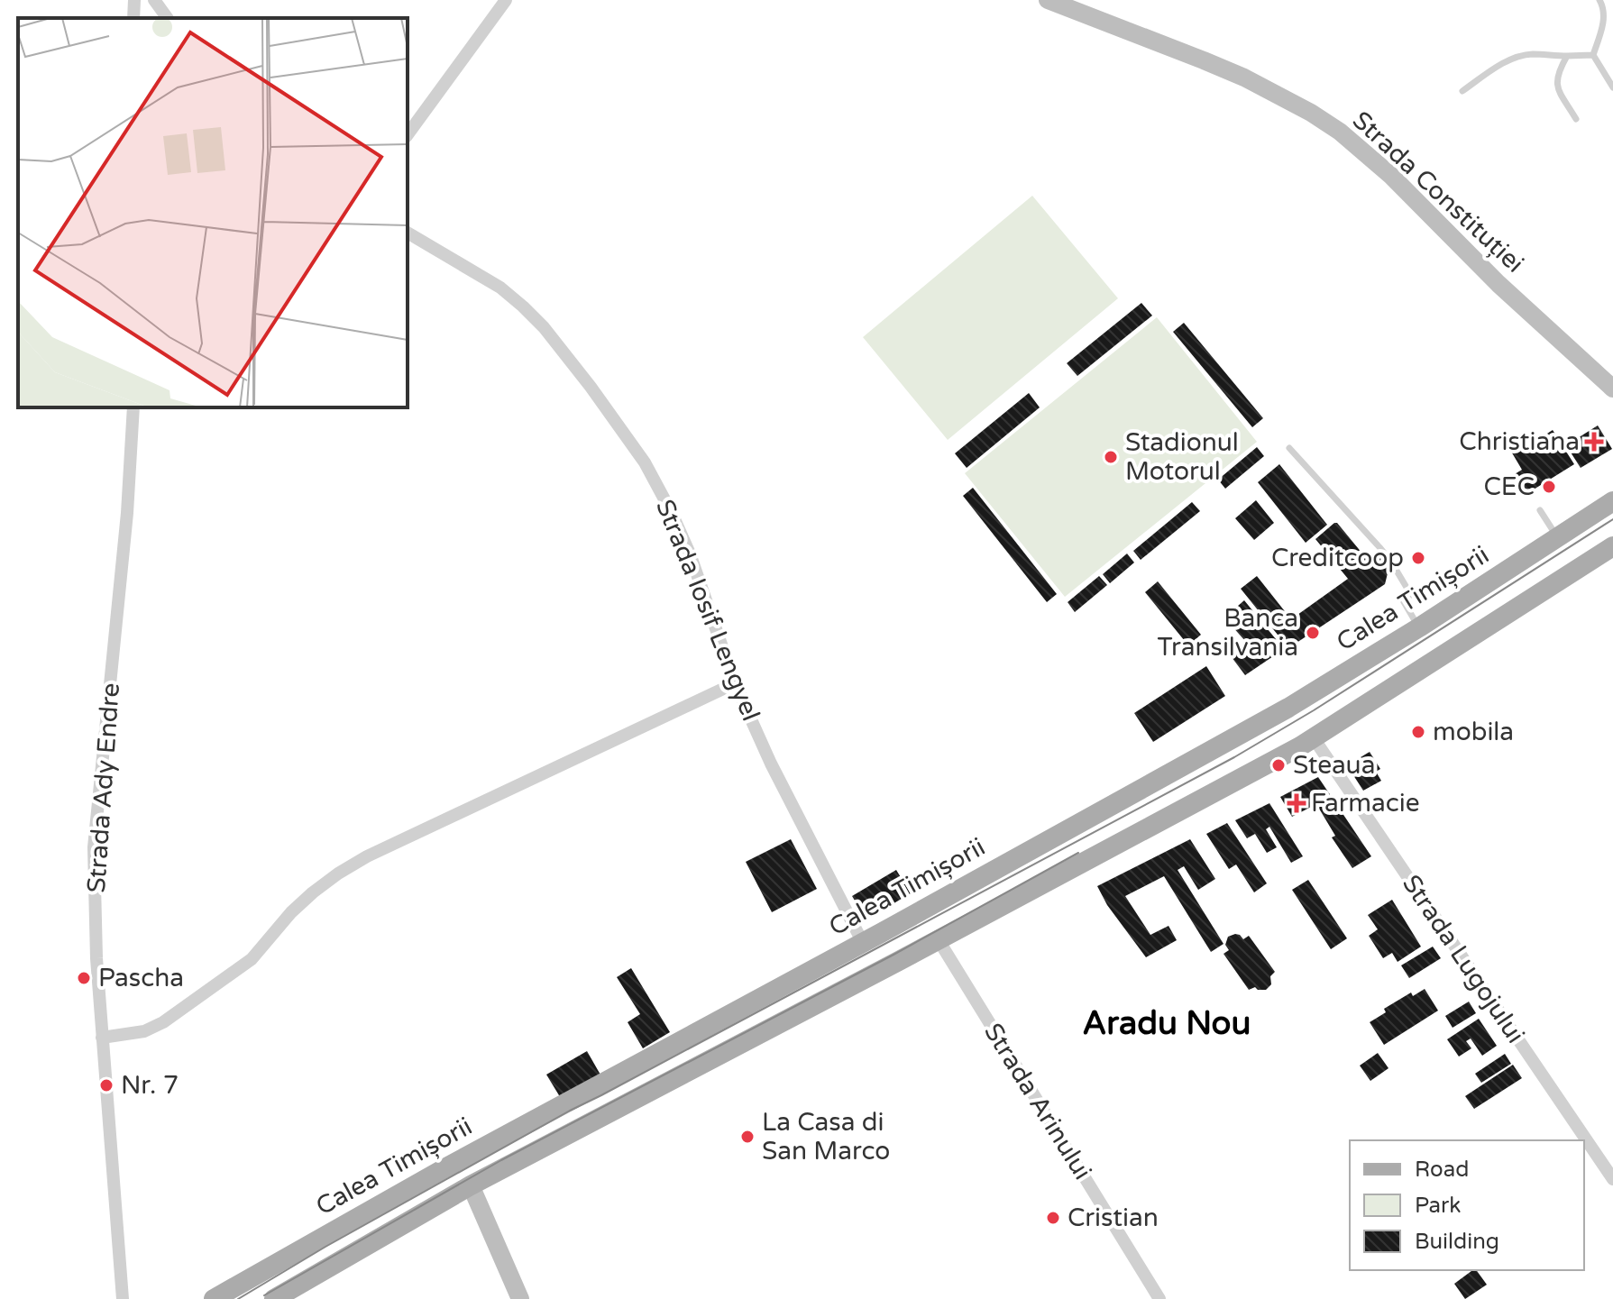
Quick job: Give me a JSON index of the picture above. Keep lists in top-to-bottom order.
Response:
{
  "streets": {
    "main road": ["Calea Timișorii"],
    "street": [
      "Strada Constituției",
      "Strada Iosif Lengyel",
      "Strada Ady Endre",
      "Strada Lugojului",
      "Strada Arinului"
    ]
  },
  "crossings": [
    ["Calea Timișorii", "Strada Iosif Lengyel"]
  ],
  "districts": ["Aradu Nou"],
  "places": {
    "health": ["Christiana", "Farmacie"],
    "other": [
      "Stadionul Motorul",
      "CEC",
      "Creditcoop",
      "Banca Transilvania",
      "mobila",
      "Steaua",
      "Pascha",
      "Nr. 7",
      "La Casa di San Marco",
      "Cristian"
    ]
  },
  "legend": ["Road", "Park", "Building"]
}
